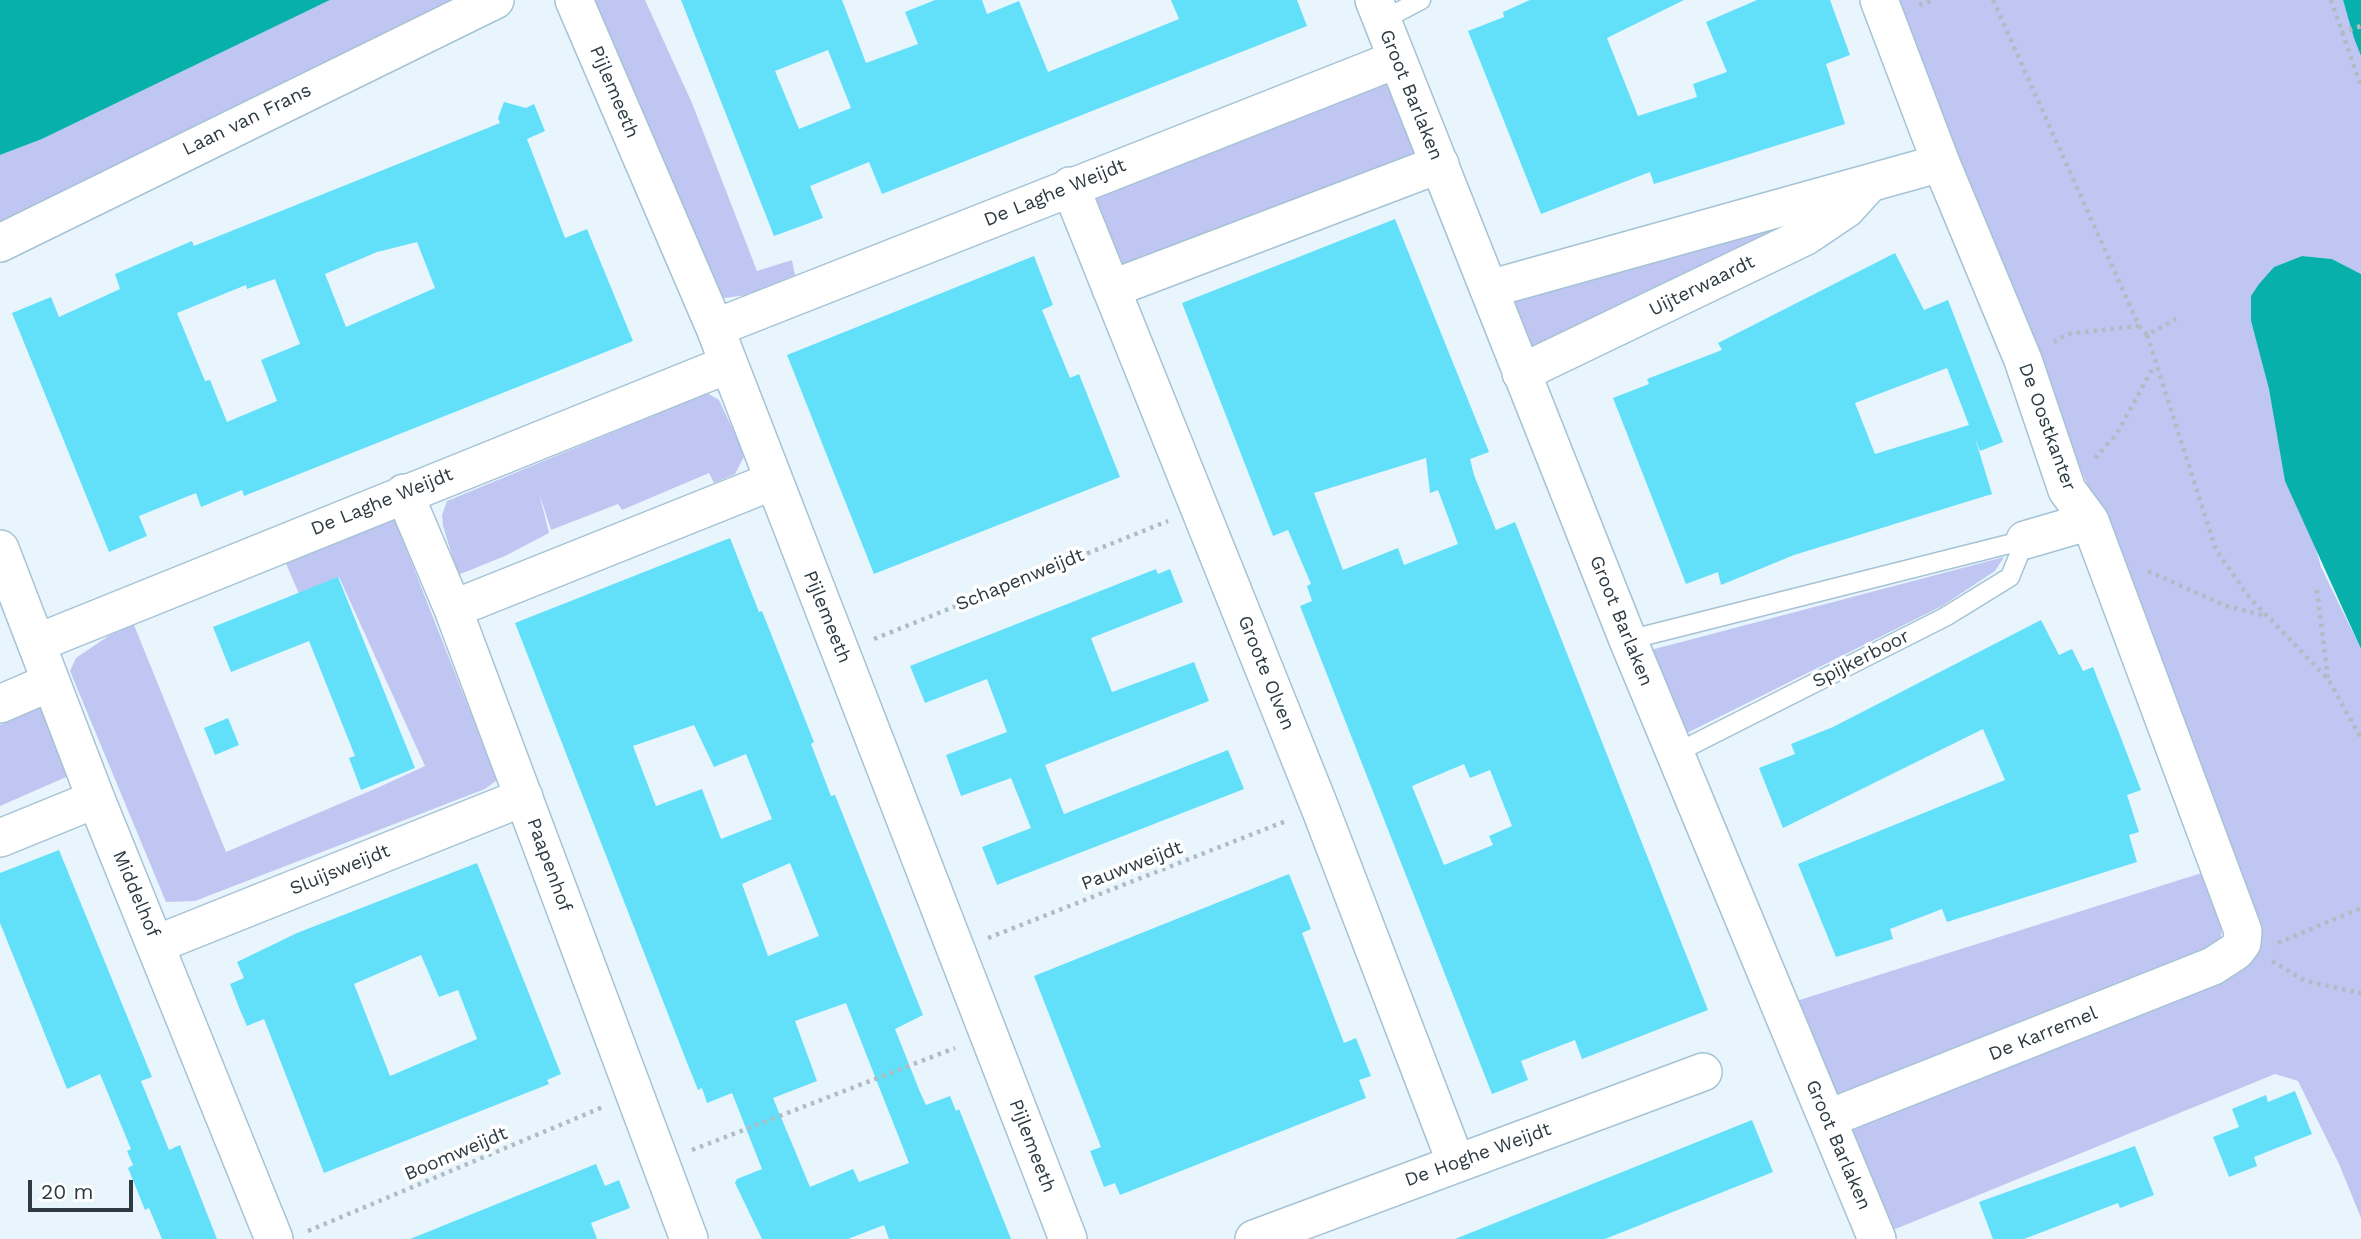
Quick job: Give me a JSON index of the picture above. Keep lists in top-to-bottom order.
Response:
{
  "streets": {
    "street": [
      "Pijlemeeth",
      "Groot Barlaken",
      "Laan van Frans",
      "De Laghe Weijdt",
      "Uijterwaardt",
      "De Oostkanter",
      "Groote Olven",
      "Paapenhof",
      "Sluijsweijdt",
      "Middelhof",
      "De Karremel",
      "De Hoghe Weijdt"
    ],
    "lane": ["Spijkerboor"],
    "path": ["Schapenweijdt", "Pauwweijdt", "Boomweijdt"]
  },
  "crossings": [
    ["Pijlemeeth", "De Laghe Weijdt"],
    ["Pijlemeeth", "Schapenweijdt"],
    ["Pijlemeeth", "Pauwweijdt"],
    ["Groot Barlaken", "De Laghe Weijdt"],
    ["Groot Barlaken", "Uijterwaardt"],
    ["Groot Barlaken", "Spijkerboor"],
    ["Groot Barlaken", "De Karremel"],
    ["De Laghe Weijdt", "Groote Olven"],
    ["De Laghe Weijdt", "Paapenhof"],
    ["De Laghe Weijdt", "Middelhof"],
    ["De Oostkanter", "De Karremel"],
    ["Schapenweijdt", "Groote Olven"],
    ["Groote Olven", "Pauwweijdt"],
    ["Groote Olven", "De Hoghe Weijdt"],
    ["Paapenhof", "Sluijsweijdt"],
    ["Paapenhof", "Boomweijdt"],
    ["Sluijsweijdt", "Middelhof"],
    ["Middelhof", "Boomweijdt"]
  ],
  "scale_bar": "20 m"
}
